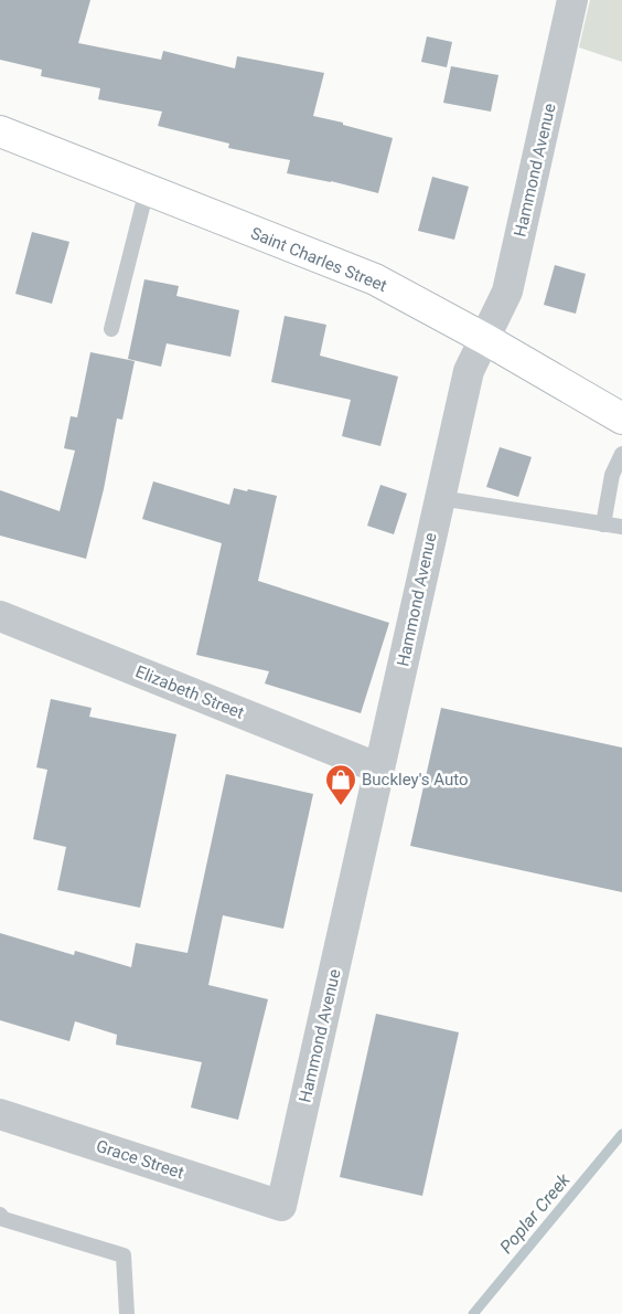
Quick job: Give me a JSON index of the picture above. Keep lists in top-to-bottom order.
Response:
{
  "streets": {
    "main road": ["Saint Charles Street"],
    "street": ["Hammond Avenue", "Elizabeth Street", "Grace Street"]
  },
  "crossings": [
    ["Hammond Avenue", "Saint Charles Street"],
    ["Hammond Avenue", "Elizabeth Street"],
    ["Hammond Avenue", "Grace Street"]
  ],
  "water": ["Poplar Creek"],
  "places": {
    "shop": ["Buckley's Auto"]
  }
}
